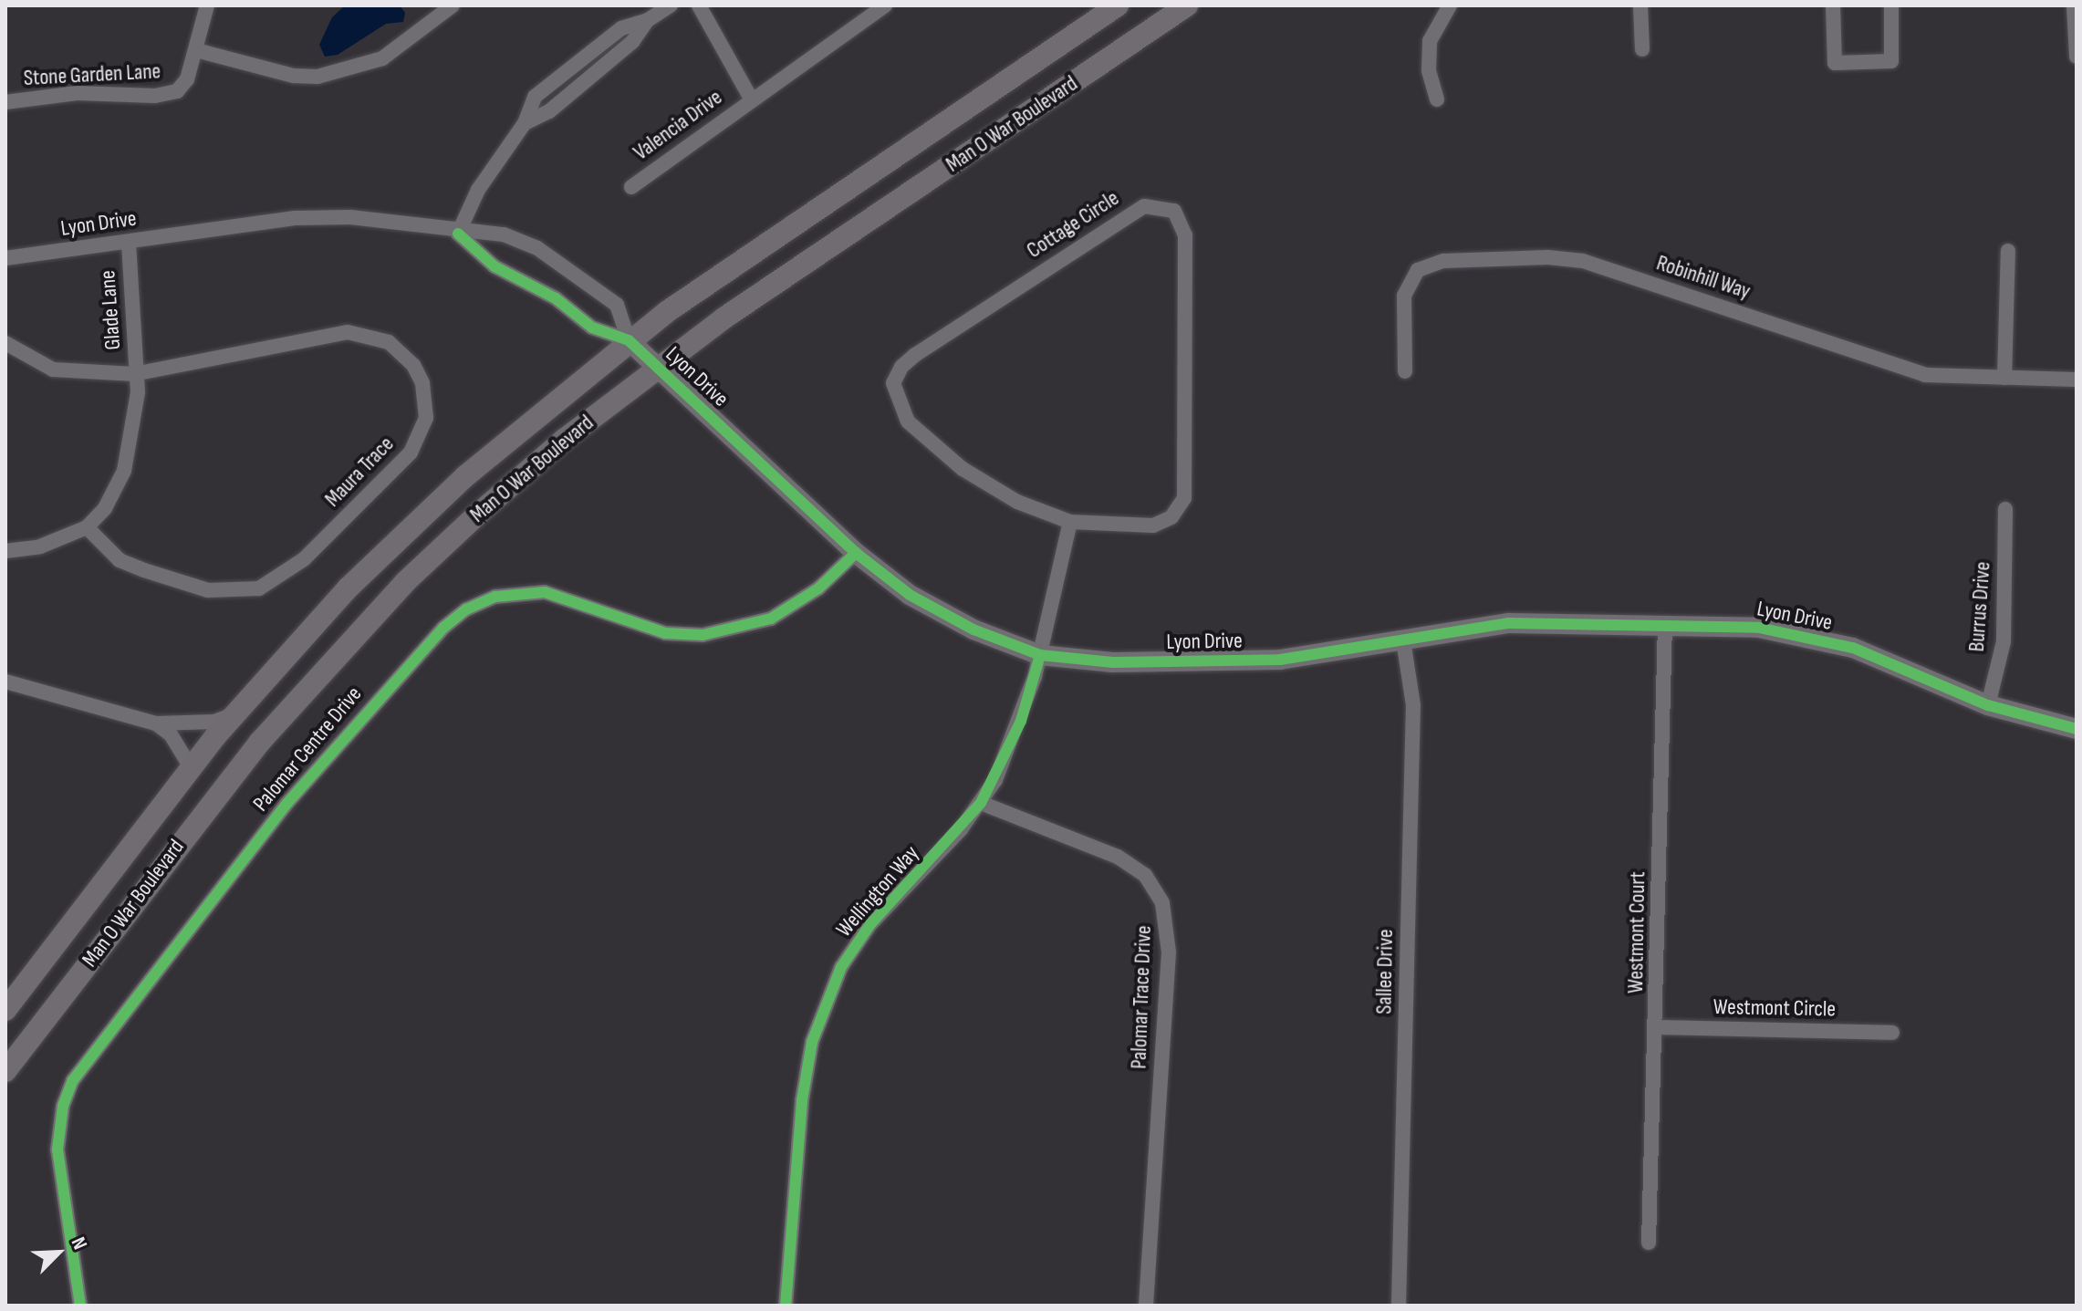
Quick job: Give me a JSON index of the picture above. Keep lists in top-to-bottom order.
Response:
{
  "streets": {
    "main road": ["Man O War Boulevard"],
    "street": [
      "Stone Garden Lane",
      "Valencia Drive",
      "Lyon Drive",
      "Cottage Circle",
      "Robinhill Way",
      "Glade Lane",
      "Maura Trace",
      "Burrus Drive",
      "Palomar Centre Drive",
      "Wellington Way",
      "Westmont Court",
      "Sallee Drive",
      "Palomar Trace Drive",
      "Westmont Circle"
    ]
  },
  "crossings": [
    ["Man O War Boulevard", "Lyon Drive"],
    ["Lyon Drive", "Glade Lane"],
    ["Lyon Drive", "Burrus Drive"],
    ["Lyon Drive", "Palomar Centre Drive"],
    ["Lyon Drive", "Wellington Way"],
    ["Lyon Drive", "Westmont Court"],
    ["Lyon Drive", "Sallee Drive"],
    ["Glade Lane", "Maura Trace"],
    ["Wellington Way", "Palomar Trace Drive"],
    ["Westmont Court", "Westmont Circle"]
  ],
  "north": "top right"
}
